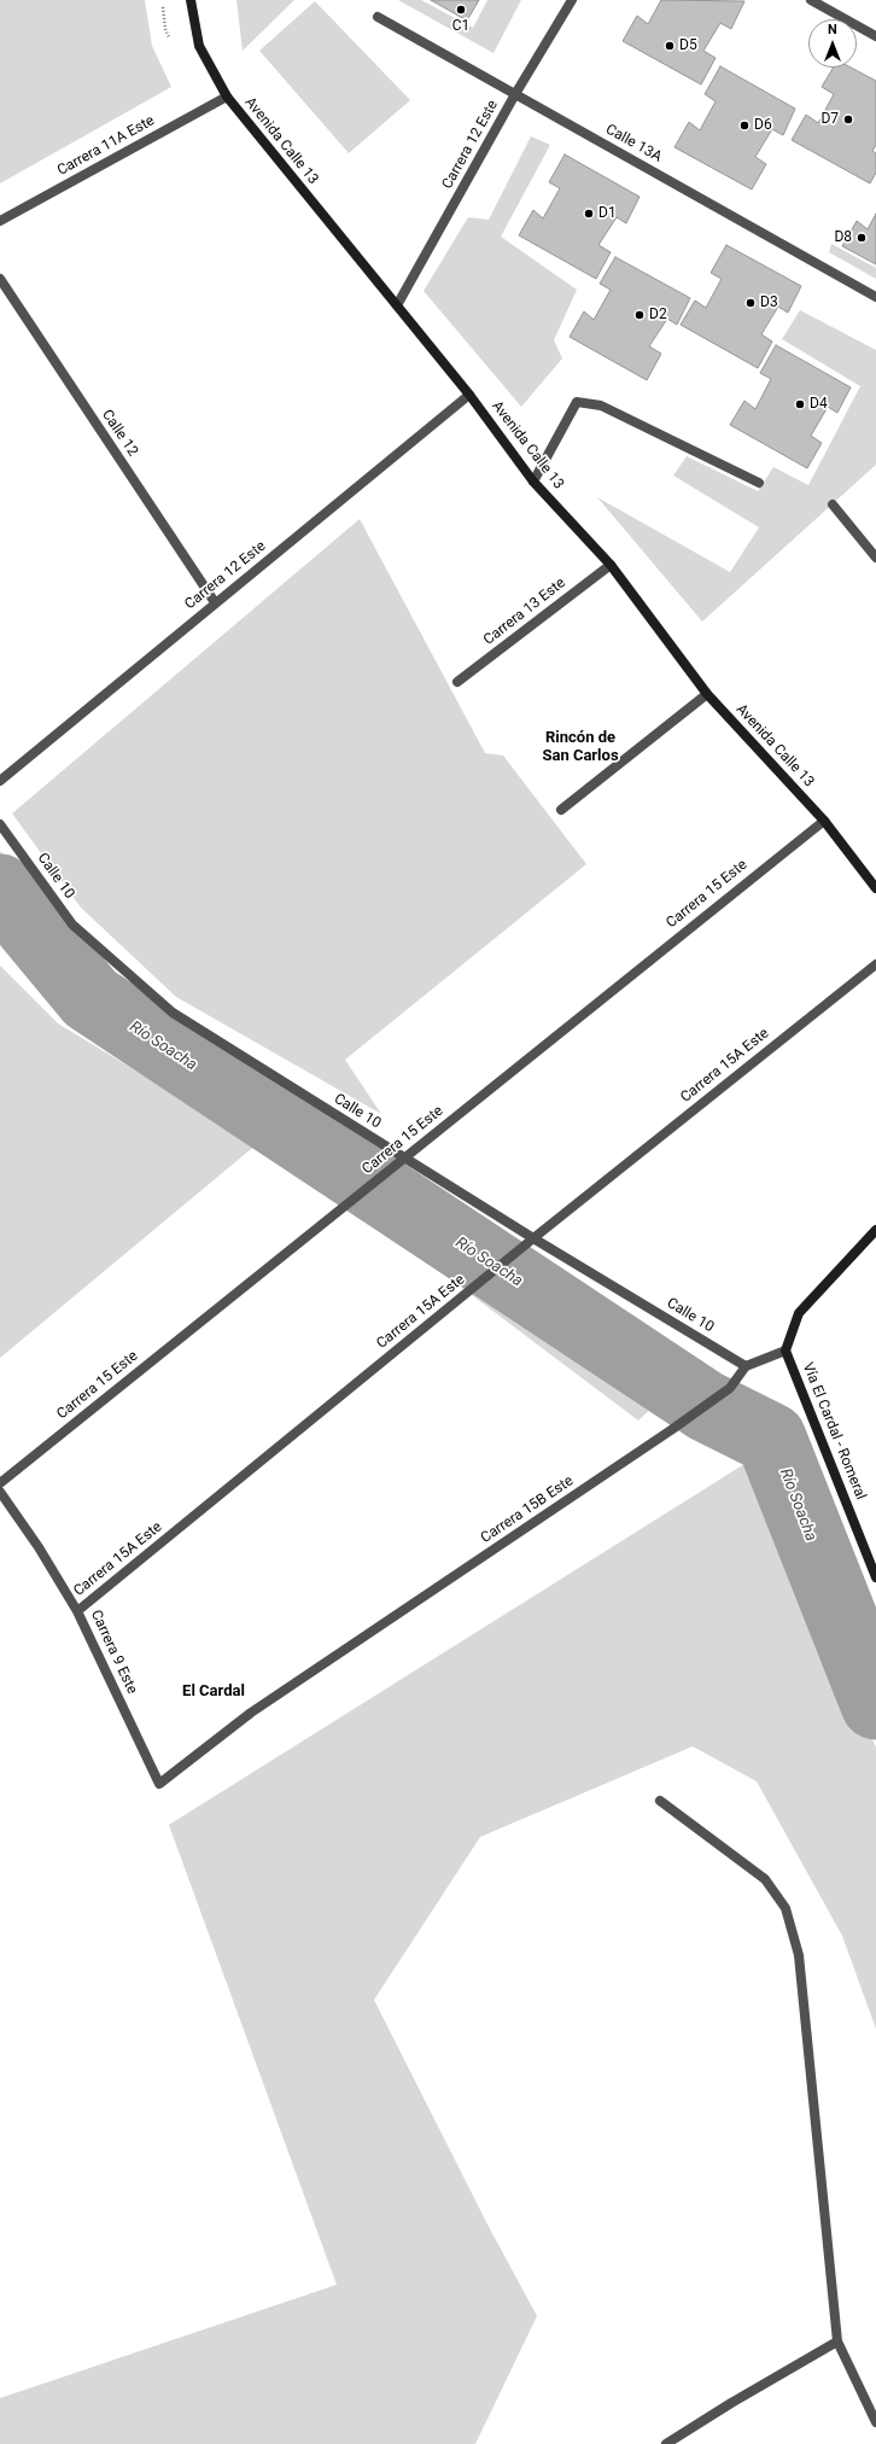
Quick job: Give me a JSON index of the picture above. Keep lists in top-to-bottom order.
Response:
{
  "streets": {
    "main road": ["Avenida Calle 13", "Vía El Cardal - Romeral"],
    "street": [
      "Calle 13A",
      "Carrera 12 Este",
      "Carrera 11A Este",
      "Calle 12",
      "Carrera 13 Este",
      "Calle 10",
      "Carrera 15 Este",
      "Carrera 15A Este",
      "Carrera 15B Este",
      "Carrera 9 Este"
    ]
  },
  "crossings": [
    ["Avenida Calle 13", "Carrera 12 Este"],
    ["Avenida Calle 13", "Carrera 11A Este"],
    ["Avenida Calle 13", "Carrera 13 Este"],
    ["Avenida Calle 13", "Carrera 15 Este"],
    ["Calle 13A", "Carrera 12 Este"],
    ["Carrera 12 Este", "Calle 12"],
    ["Calle 10", "Carrera 15 Este"],
    ["Calle 10", "Carrera 15A Este"],
    ["Calle 10", "Carrera 15B Este"],
    ["Carrera 15A Este", "Carrera 9 Este"],
    ["Carrera 15B Este", "Carrera 9 Este"]
  ],
  "districts": ["Rincón de San Carlos", "El Cardal"],
  "water": ["Río Soacha"],
  "places": [
    "C1",
    "D5",
    "D7",
    "D6",
    "D1",
    "D8",
    "D3",
    "D2",
    "D4"
  ],
  "north": "top"
}
